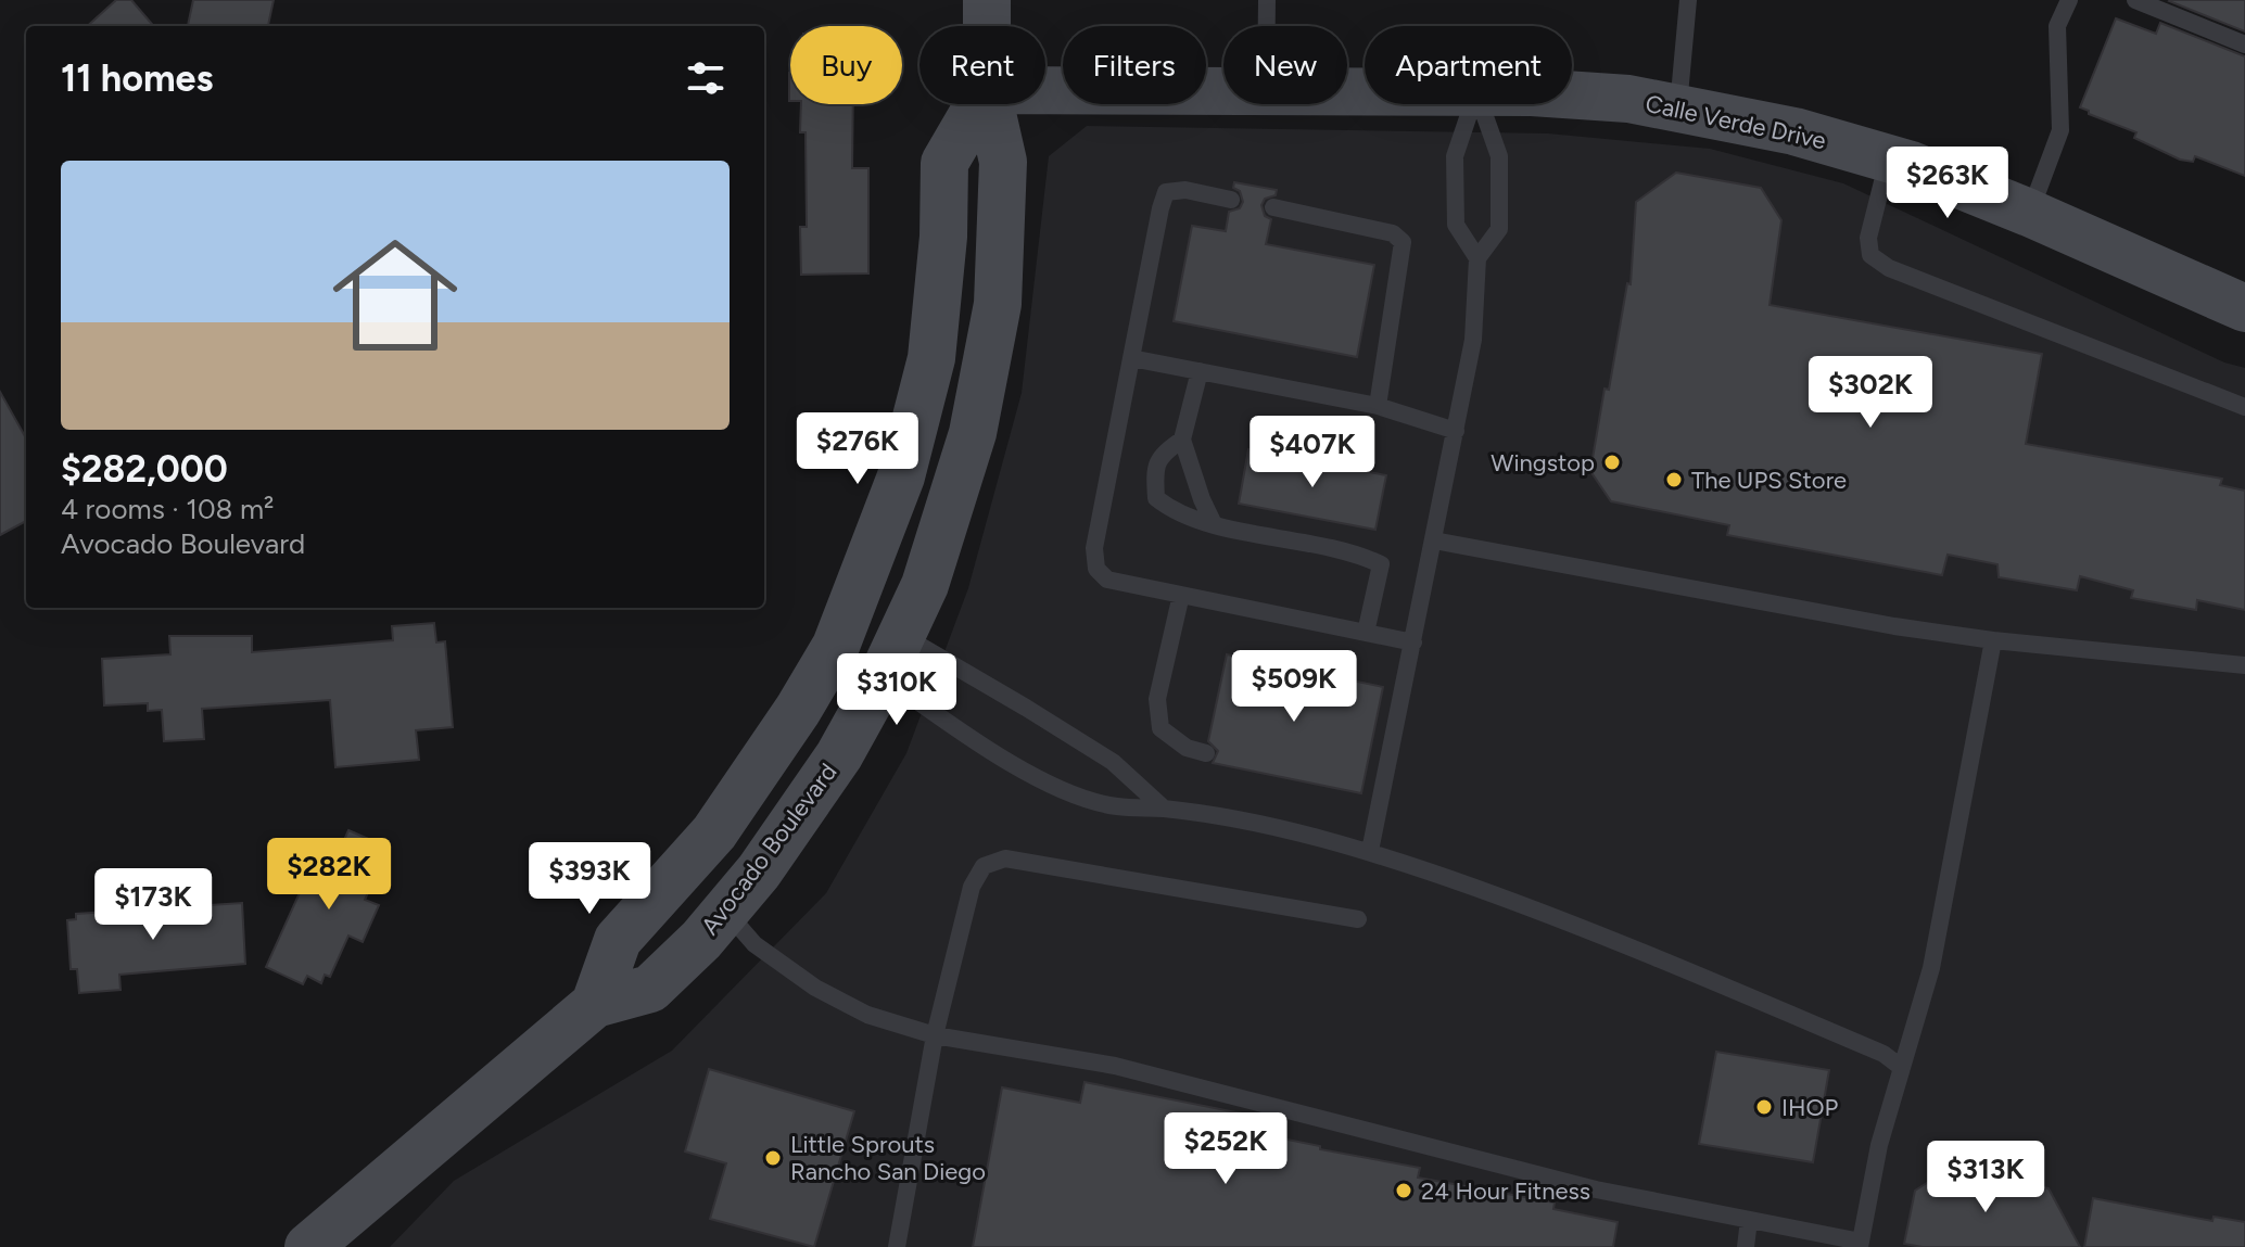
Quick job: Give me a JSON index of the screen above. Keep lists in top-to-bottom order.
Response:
{
  "streets": {
    "main road": ["Calle Verde Drive", "Avocado Boulevard"]
  },
  "places": [
    "Wingstop",
    "The UPS Store",
    "IHOP",
    "Little Sprouts Rancho San Diego",
    "24 Hour Fitness"
  ],
  "page": {
    "chip": [
      "Buy",
      "Rent",
      "Filters",
      "New",
      "Apartment"
    ],
    "heading": "11 homes",
    "list": [
      {
        "name": "$282,000",
        "note": "4 rooms · 108 m² · Avocado Boulevard"
      }
    ],
    "price": [
      "$263K",
      "$302K",
      "$276K",
      "$407K",
      "$509K",
      "$310K",
      "$282K",
      "$393K",
      "$173K",
      "$252K",
      "$313K"
    ]
  }
}
